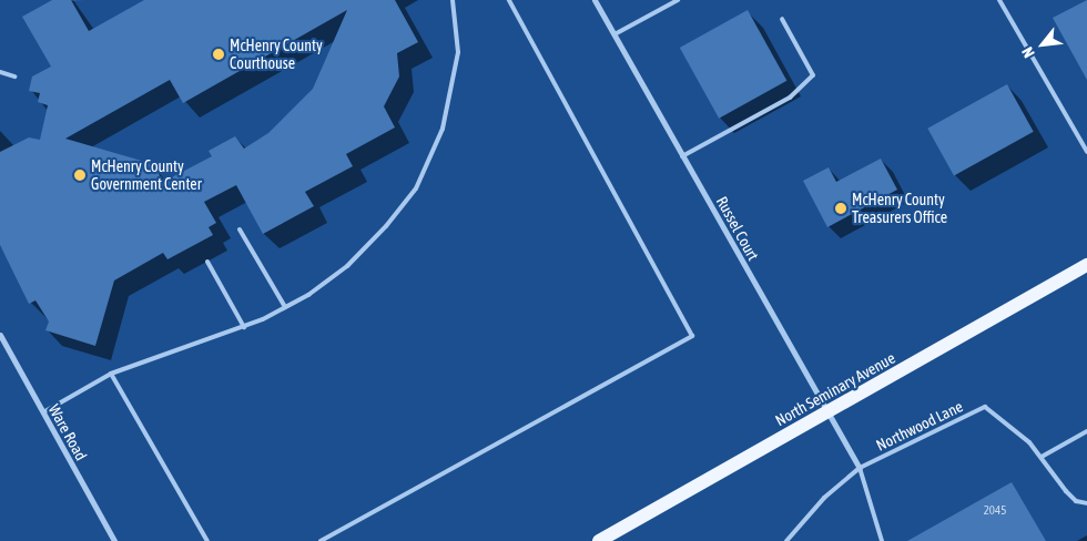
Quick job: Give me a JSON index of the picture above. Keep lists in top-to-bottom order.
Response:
{
  "streets": {
    "main road": ["North Seminary Avenue"],
    "street": ["Russel Court", "Ware Road"],
    "lane": ["Northwood Lane"]
  },
  "crossings": [
    ["Russel Court", "North Seminary Avenue"],
    ["Russel Court", "Northwood Lane"]
  ],
  "places": ["McHenry County Courthouse", "McHenry County Government Center", "McHenry County Treasurers Office"],
  "house_numbers": ["2045"],
  "north": "bottom left"
}
